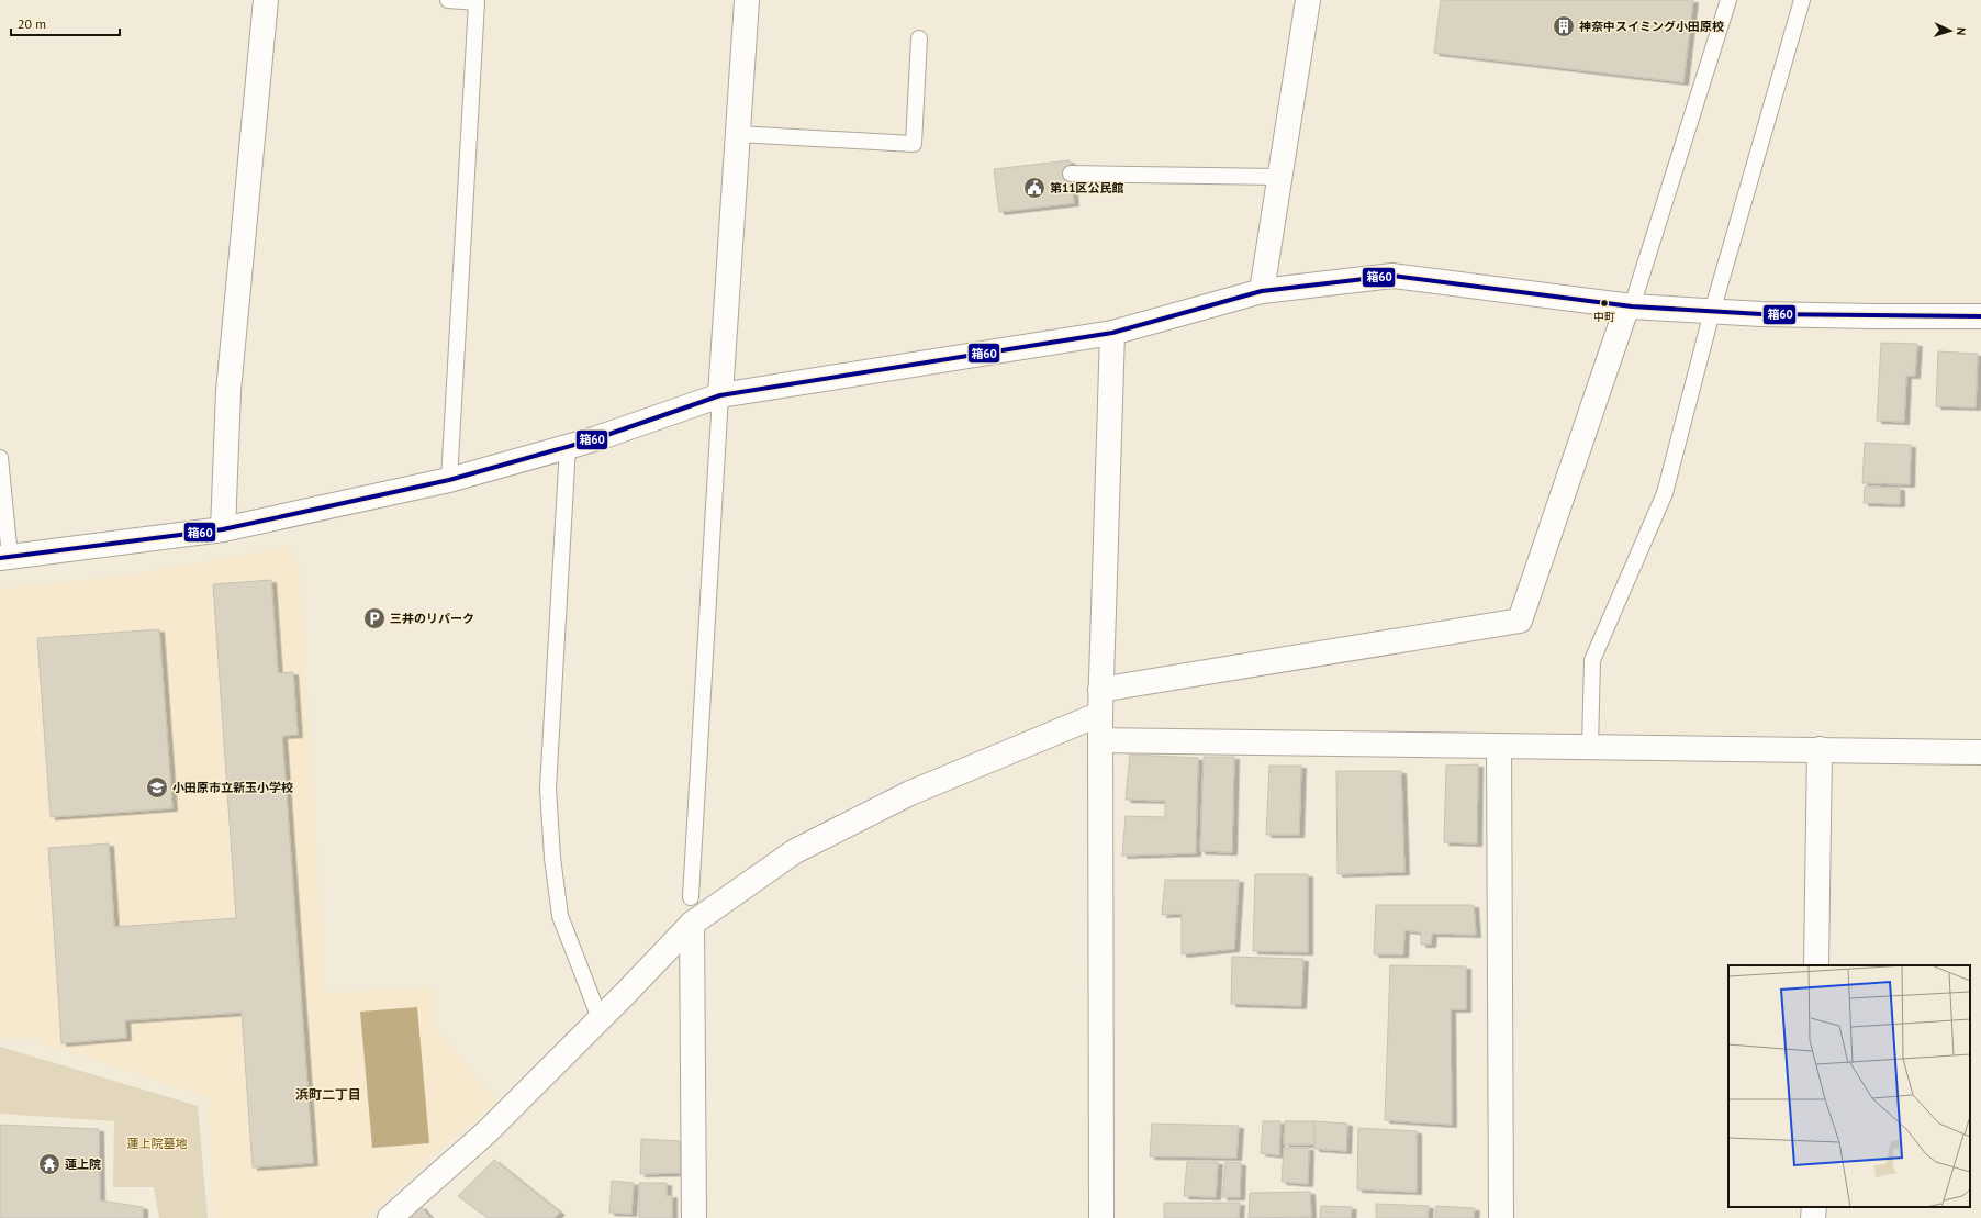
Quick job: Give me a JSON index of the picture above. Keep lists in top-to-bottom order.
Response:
{
  "districts": ["浜町二丁目"],
  "parks": ["蓮上院墓地"],
  "places": {
    "building": ["神奈中スイミング小田原校"],
    "public building": ["第11区公民館"],
    "other": ["中町"],
    "parking": ["三井のリパーク"],
    "school or university": ["小田原市立新玉小学校"],
    "temple": ["蓮上院"]
  },
  "lines": ["transit line 箱60"],
  "scale_bar": "20 m",
  "north": "right"
}
